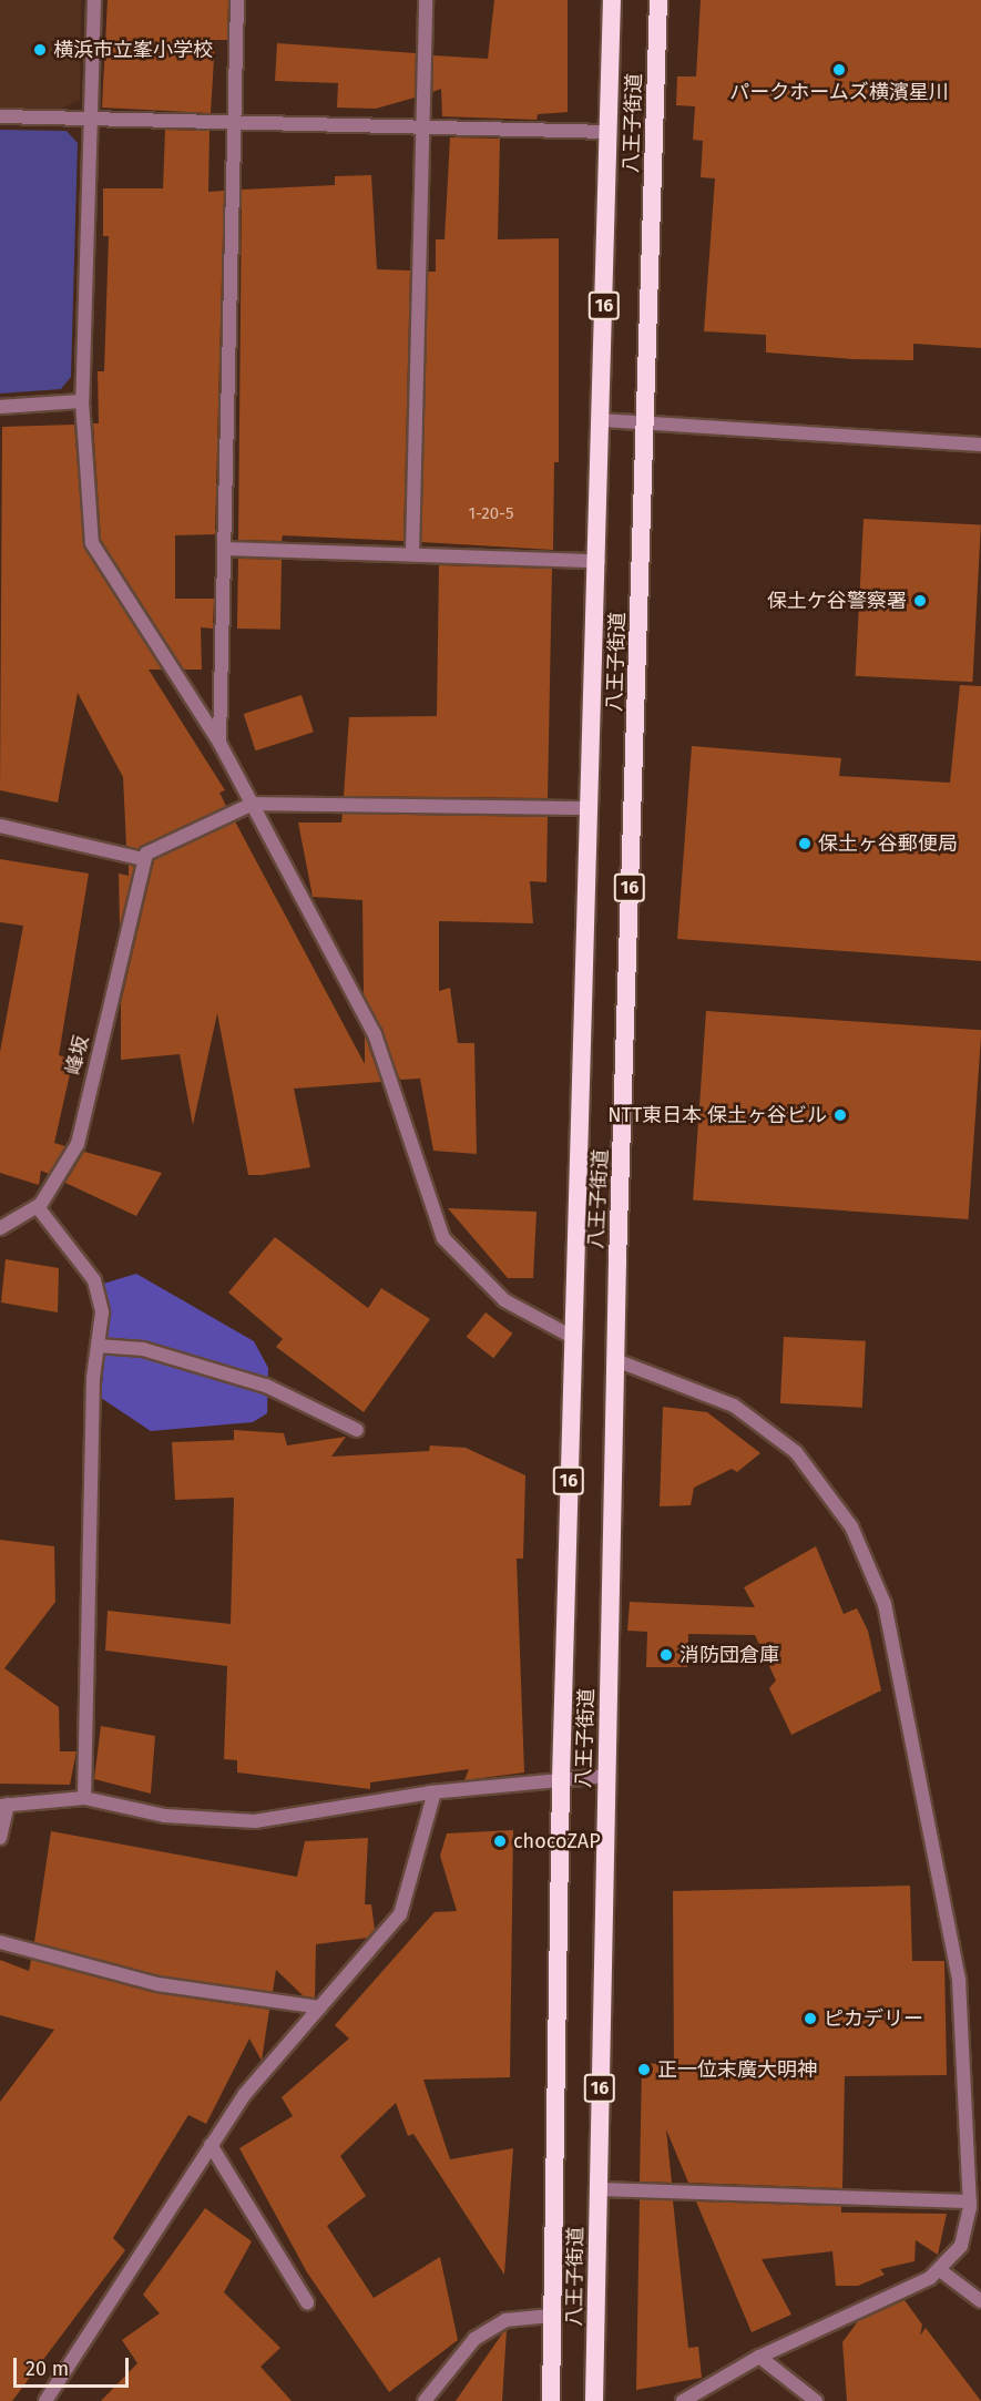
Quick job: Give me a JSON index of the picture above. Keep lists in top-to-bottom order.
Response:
{
  "streets": {
    "highway": ["八王子街道", "16"],
    "street": ["峰坂"]
  },
  "places": [
    "横浜市立峯小学校",
    "パークホームズ横濱星川",
    "保土ケ谷警察署",
    "保土ヶ谷郵便局",
    "NTT東日本 保土ヶ谷ビル",
    "消防団倉庫",
    "chocoZAP",
    "ピカデリー",
    "正一位末廣大明神"
  ],
  "house_numbers": ["1-20-5"],
  "scale_bar": "20 m"
}
